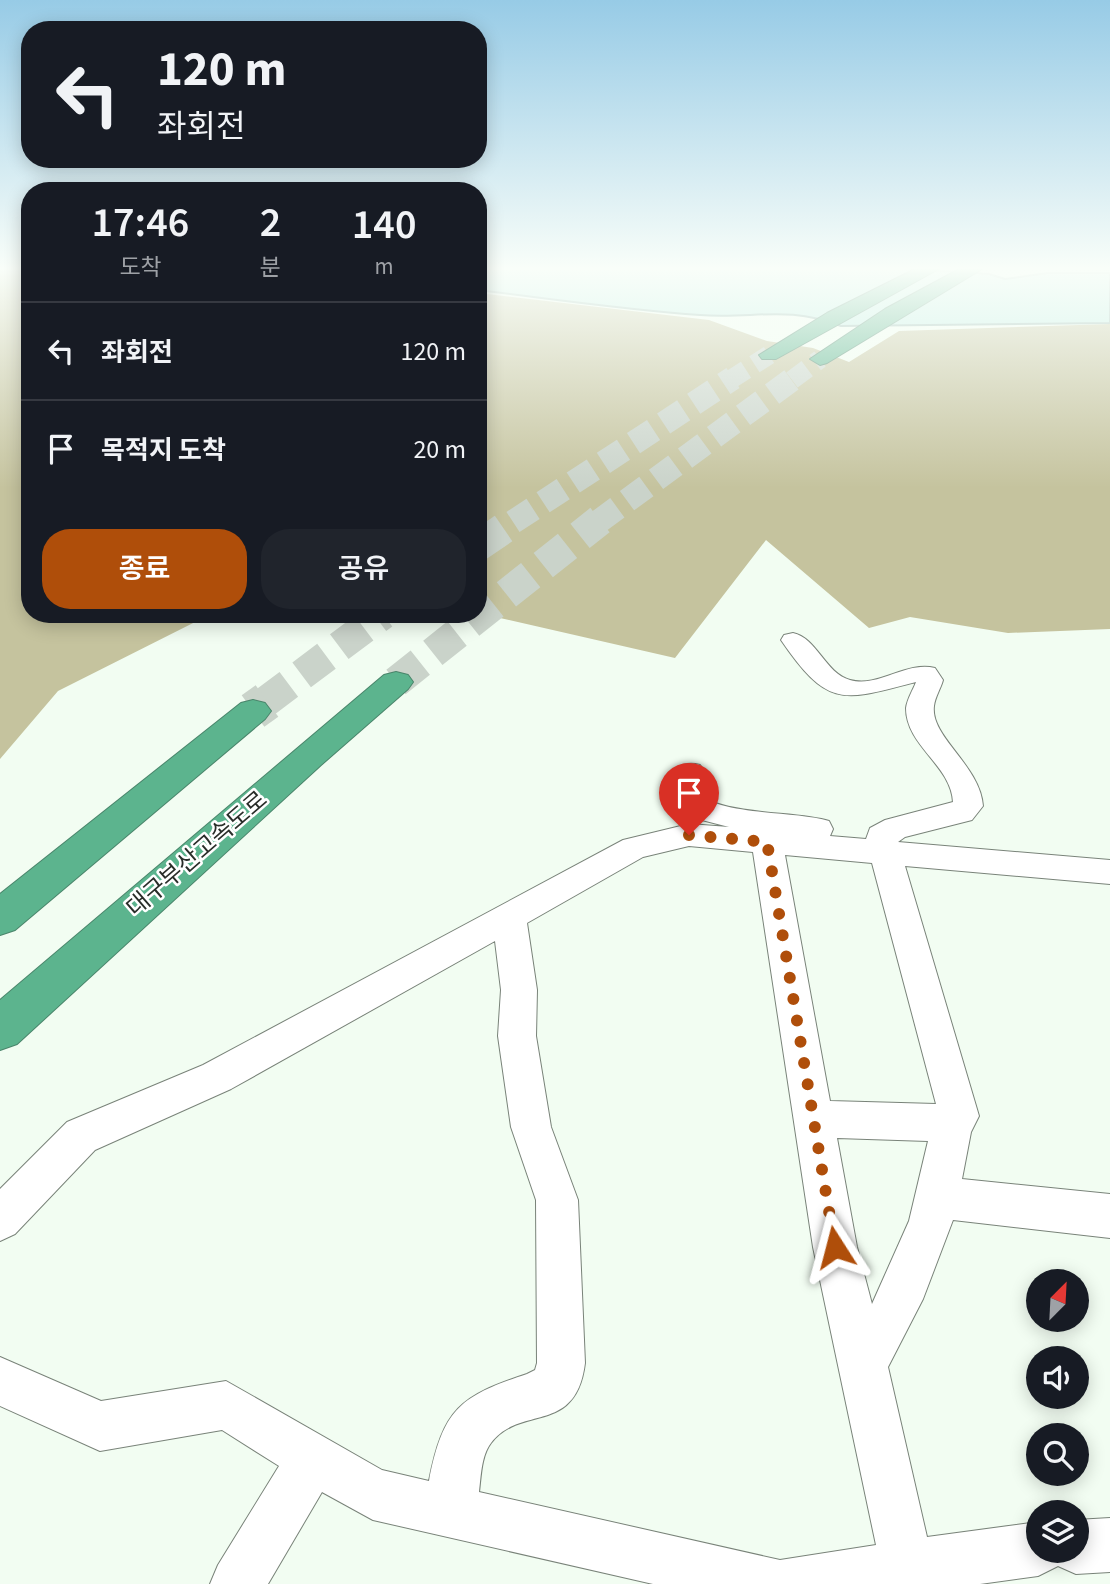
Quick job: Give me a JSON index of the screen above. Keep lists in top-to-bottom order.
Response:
{
  "streets": {
    "highway": ["대구부산고속도로"]
  },
  "north": "top right",
  "page": {
    "turn": ["120 m", "좌회전"],
    "eta": [
      "17:46",
      "도착",
      "2",
      "분",
      "140",
      "m"
    ],
    "list": [
      {
        "name": "좌회전",
        "value": "120 m"
      },
      {
        "name": "목적지 도착",
        "value": "20 m"
      }
    ],
    "buttons": ["종료", "공유"]
  }
}
